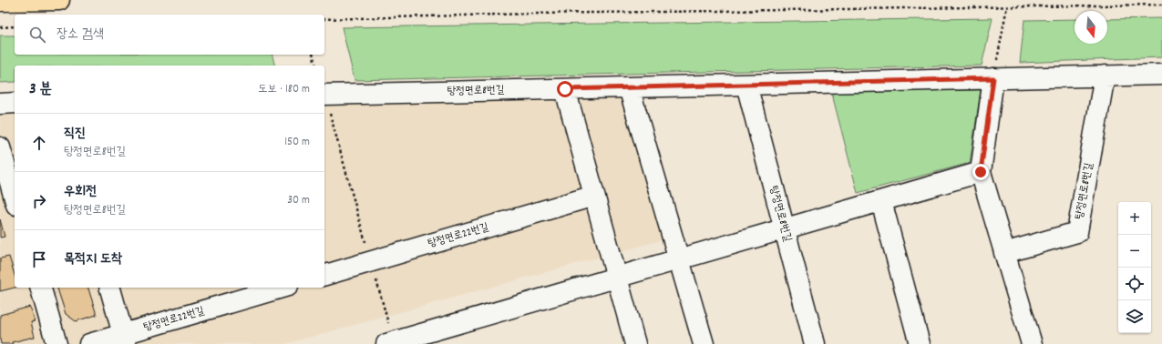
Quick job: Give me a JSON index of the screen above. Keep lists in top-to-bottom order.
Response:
{
  "streets": {
    "street": ["탕정면로8번길", "탕정면로22번길"]
  },
  "north": "bottom",
  "page": {
    "search": "장소 검색",
    "heading": ["3 분", "도보 · 180 m"],
    "list": [
      ["직진", "탕정면로8번길", "150 m"],
      ["우회전", "탕정면로8번길", "30 m"],
      "목적지 도착"
    ],
    "map_buttons": ["+", "−"]
  }
}
